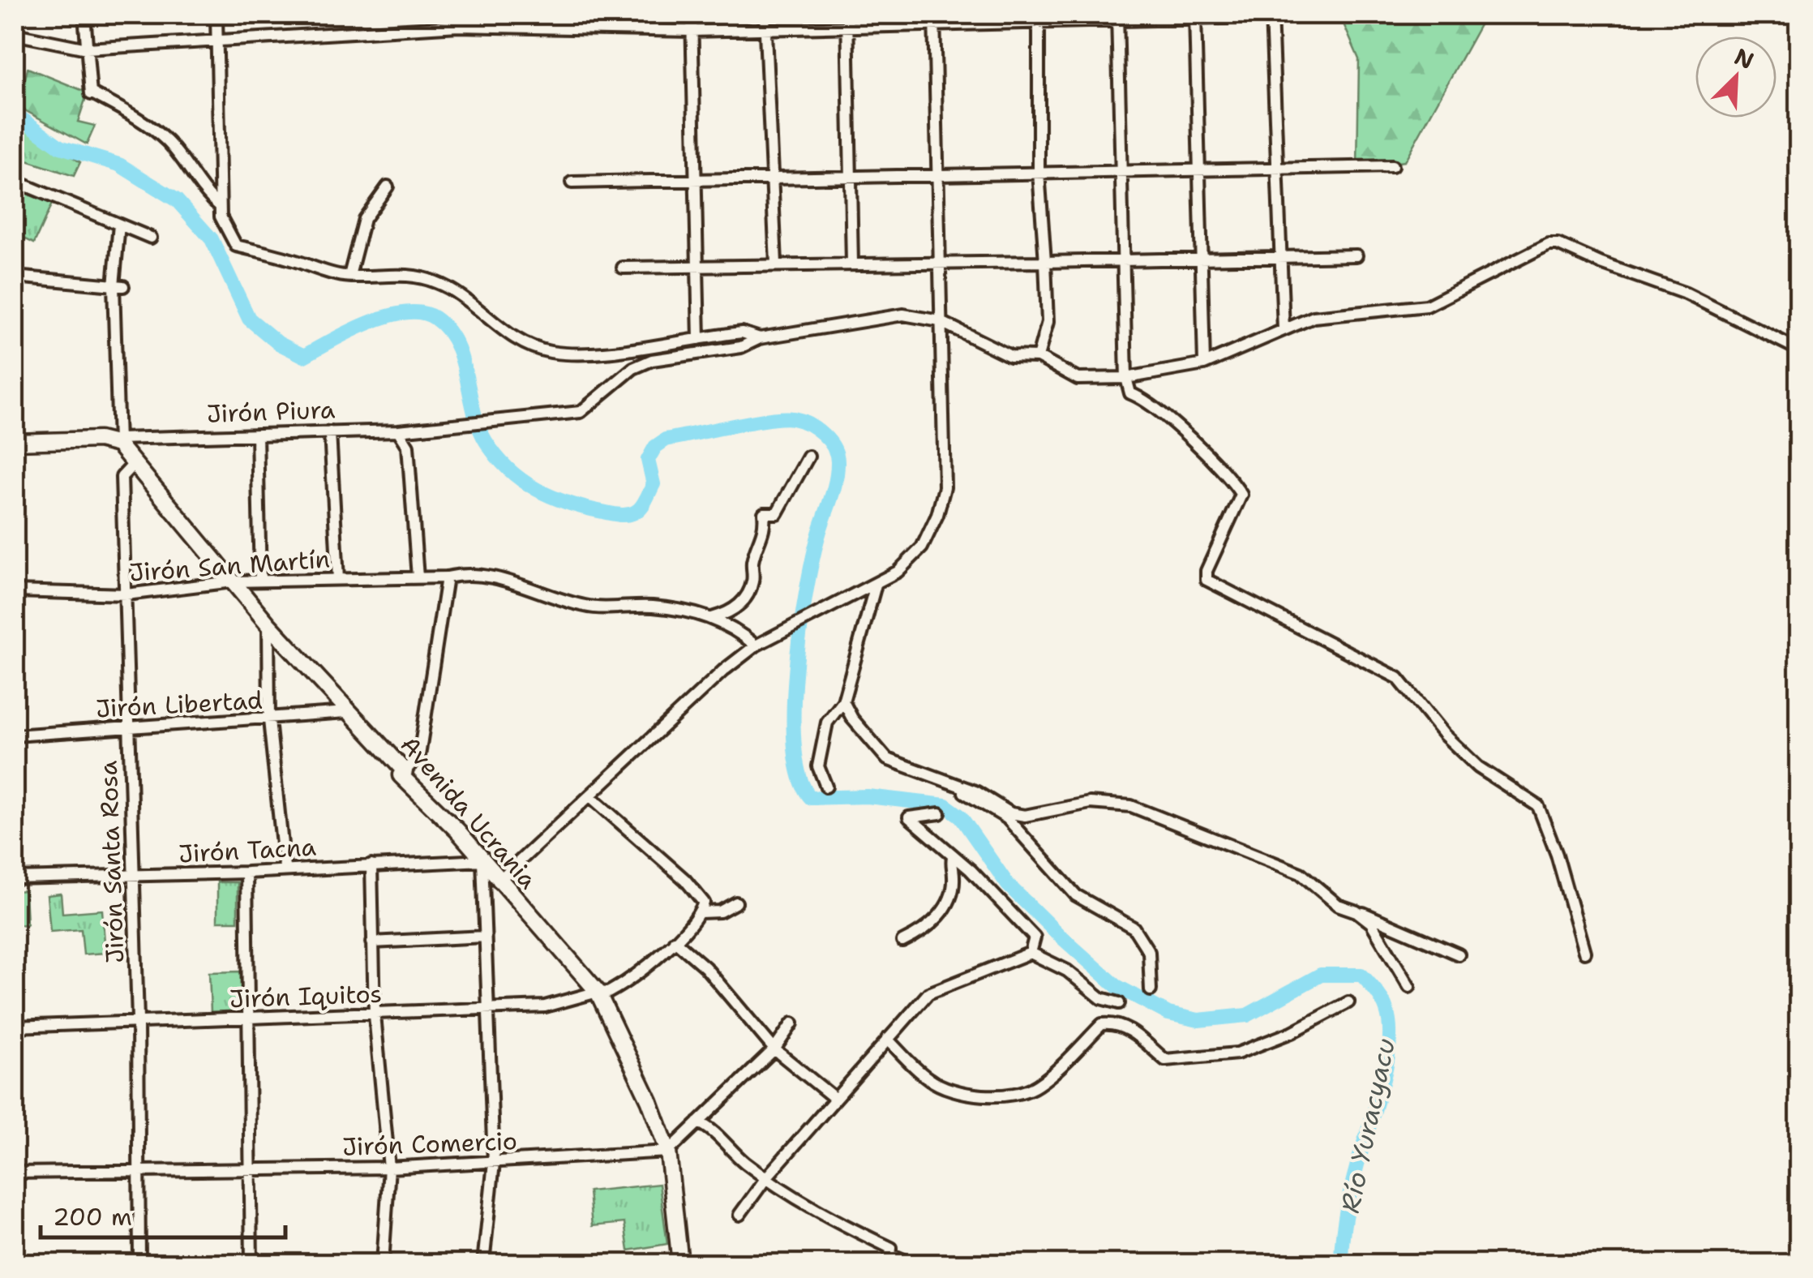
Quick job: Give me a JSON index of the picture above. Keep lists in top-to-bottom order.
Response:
{
  "streets": {
    "main road": ["Jirón Piura", "Avenida Ucrania"],
    "street": [
      "Jirón San Martín",
      "Jirón Libertad",
      "Jirón Tacna",
      "Jirón Santa Rosa",
      "Jirón Iquitos",
      "Jirón Comercio"
    ]
  },
  "crossings": [
    ["Jirón Piura", "Avenida Ucrania"],
    ["Jirón San Martín", "Avenida Ucrania"],
    ["Jirón San Martín", "Jirón Santa Rosa"],
    ["Jirón Libertad", "Avenida Ucrania"],
    ["Jirón Libertad", "Jirón Santa Rosa"],
    ["Avenida Ucrania", "Jirón Tacna"],
    ["Avenida Ucrania", "Jirón Santa Rosa"],
    ["Avenida Ucrania", "Jirón Iquitos"],
    ["Avenida Ucrania", "Jirón Comercio"],
    ["Jirón Tacna", "Jirón Santa Rosa"],
    ["Jirón Santa Rosa", "Jirón Iquitos"],
    ["Jirón Santa Rosa", "Jirón Comercio"]
  ],
  "water": ["Río Yuracyacu"],
  "scale_bar": "200 m",
  "north": "top right"
}
